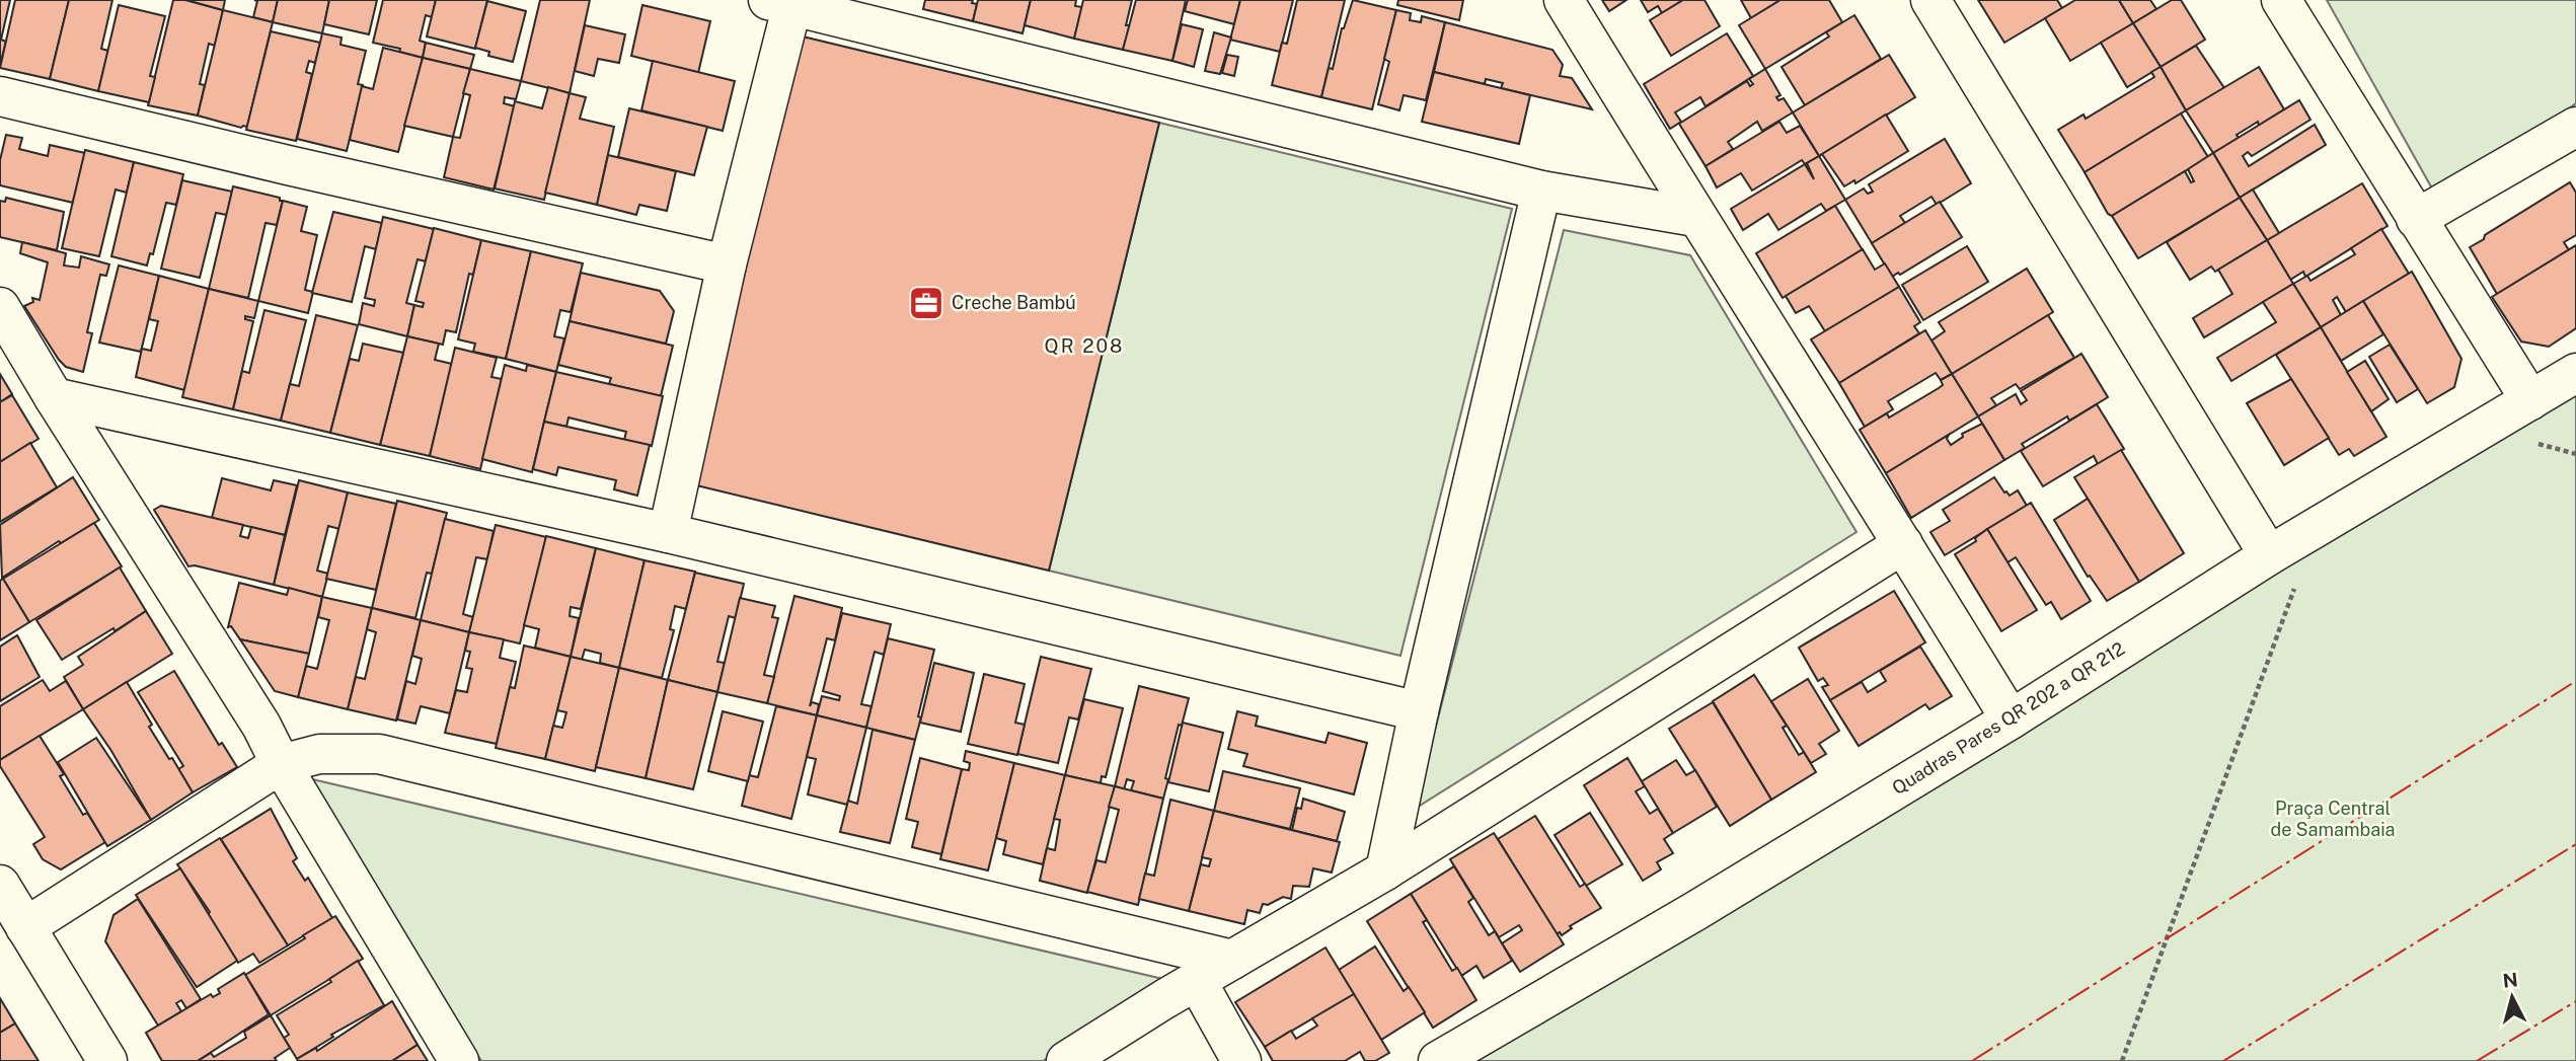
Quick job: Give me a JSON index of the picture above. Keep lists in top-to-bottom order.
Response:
{
  "streets": {
    "street": ["Quadras Pares QR 202 a QR 212"]
  },
  "districts": ["QR 208"],
  "parks": ["Praça Central de Samambaia"],
  "places": {
    "office": ["Creche Bambú"]
  },
  "north": "top"
}
